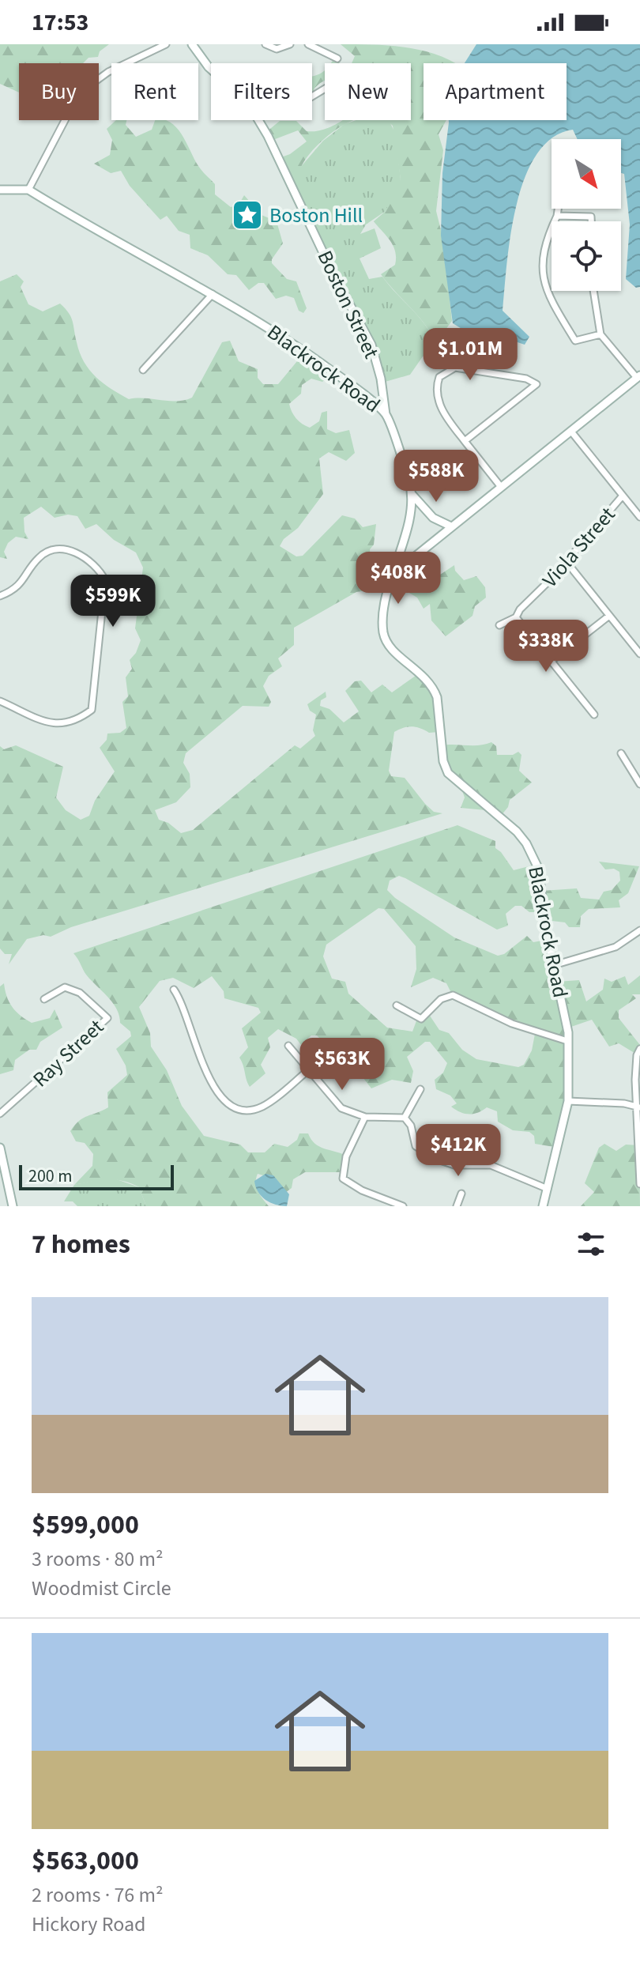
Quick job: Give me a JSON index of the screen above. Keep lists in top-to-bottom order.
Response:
{
  "streets": {
    "street": [
      "Boston Street",
      "Blackrock Road",
      "Viola Street",
      "Ray Street"
    ]
  },
  "crossings": [
    ["Boston Street", "Blackrock Road"]
  ],
  "places": {
    "place": ["Boston Hill"]
  },
  "scale_bar": "200 m",
  "north": "bottom right",
  "page": {
    "status": "17:53",
    "chip": [
      "Buy",
      "Rent",
      "Filters",
      "New",
      "Apartment"
    ],
    "price": [
      "$1.01M",
      "$588K",
      "$408K",
      "$599K",
      "$338K",
      "$563K",
      "$412K"
    ],
    "scale": "200 m",
    "heading": "7 homes",
    "list": [
      {
        "name": "$599,000",
        "note": "3 rooms · 80 m² · Woodmist Circle"
      },
      {
        "name": "$563,000",
        "note": "2 rooms · 76 m² · Hickory Road"
      }
    ]
  }
}
